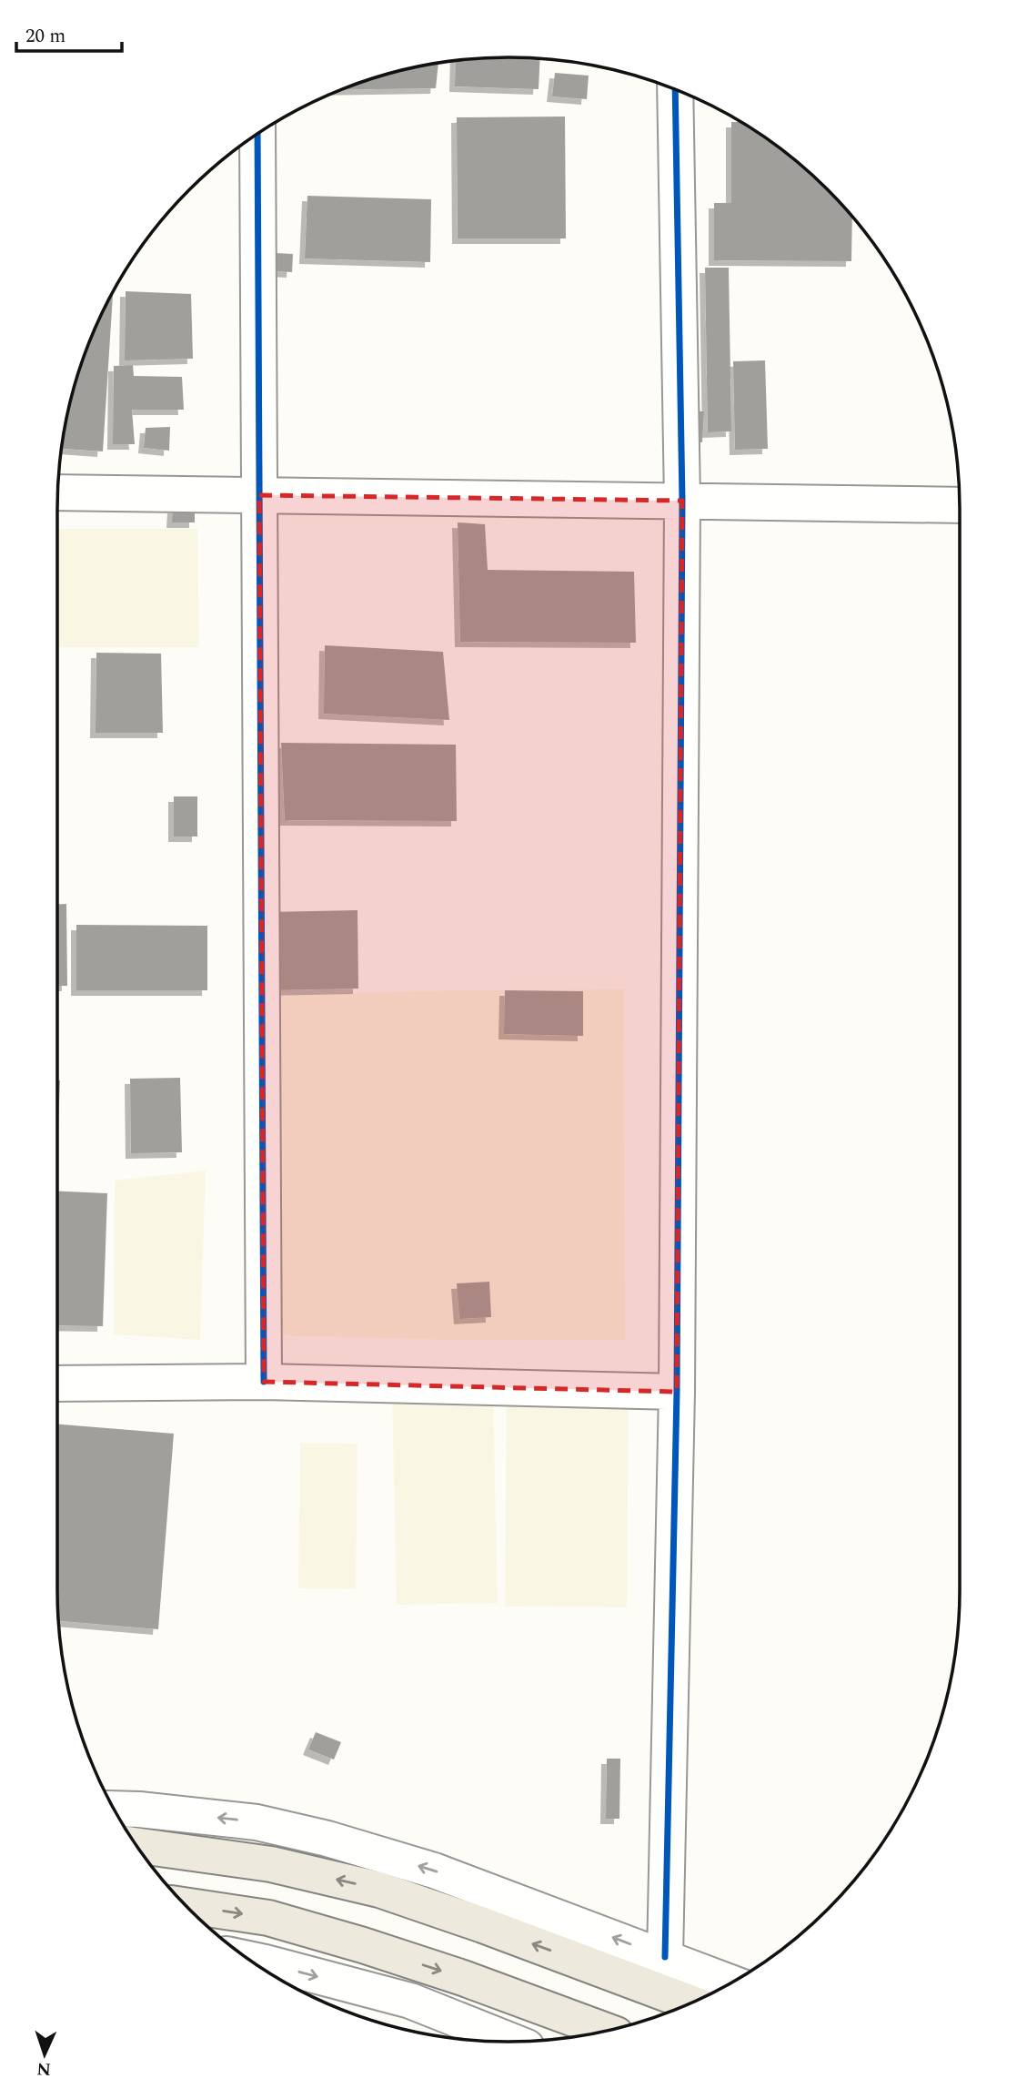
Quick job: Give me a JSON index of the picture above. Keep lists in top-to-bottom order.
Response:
{
  "scale_bar": "20 m",
  "north": "bottom"
}
